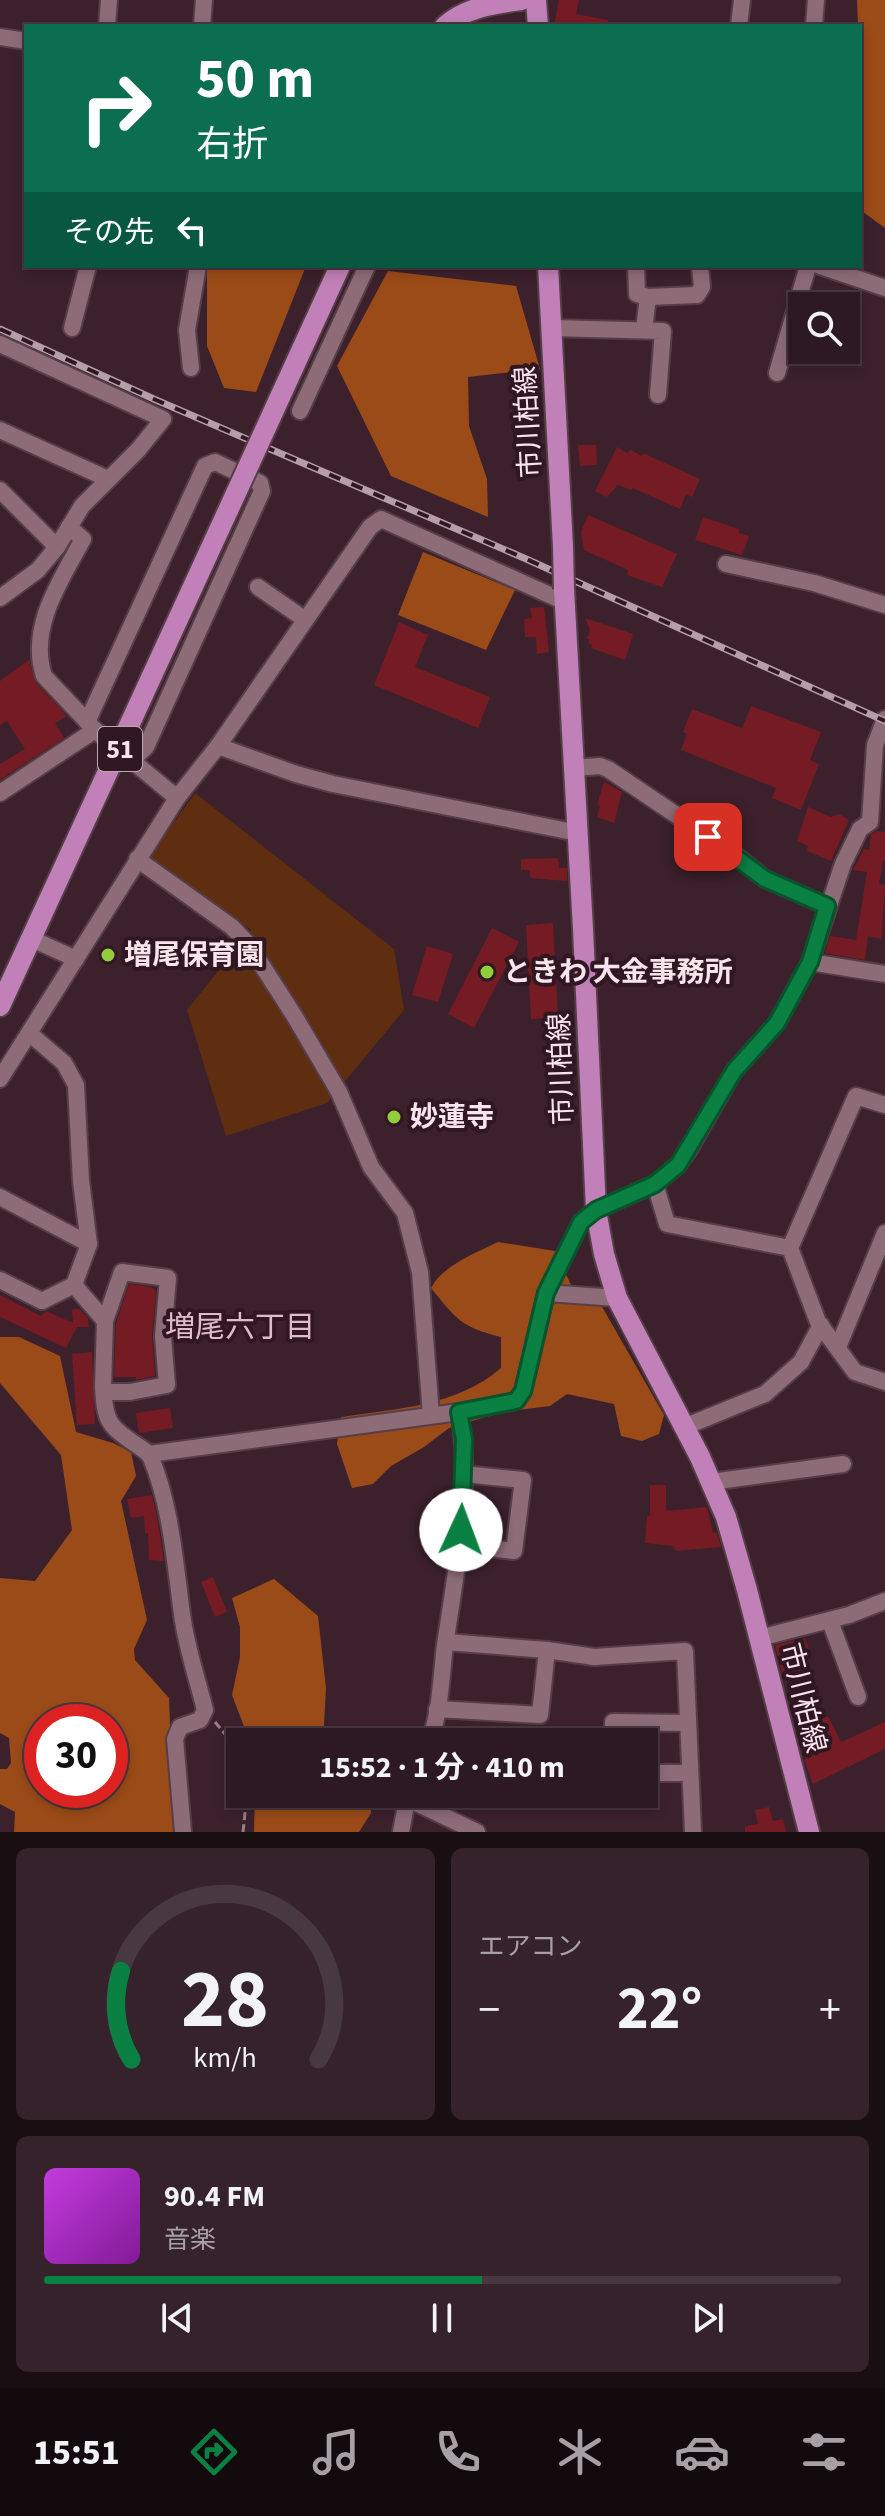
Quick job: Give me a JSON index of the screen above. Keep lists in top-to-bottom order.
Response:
{
  "streets": {
    "main road": ["市川柏線", "51"]
  },
  "districts": ["増尾六丁目"],
  "places": ["増尾保育園", "ときわ 大金事務所", "妙蓮寺"],
  "page": {
    "turn": ["50 m", "右折"],
    "then": "その先",
    "limit": "30",
    "trip": "15:52 · 1 分 · 410 m",
    "tile": "エアコン",
    "heat": ["−", "22°", "+"],
    "song": ["90.4 FM", "音楽"],
    "tabs": "15:51",
    "gauge": ["28", "km/h"]
  }
}
